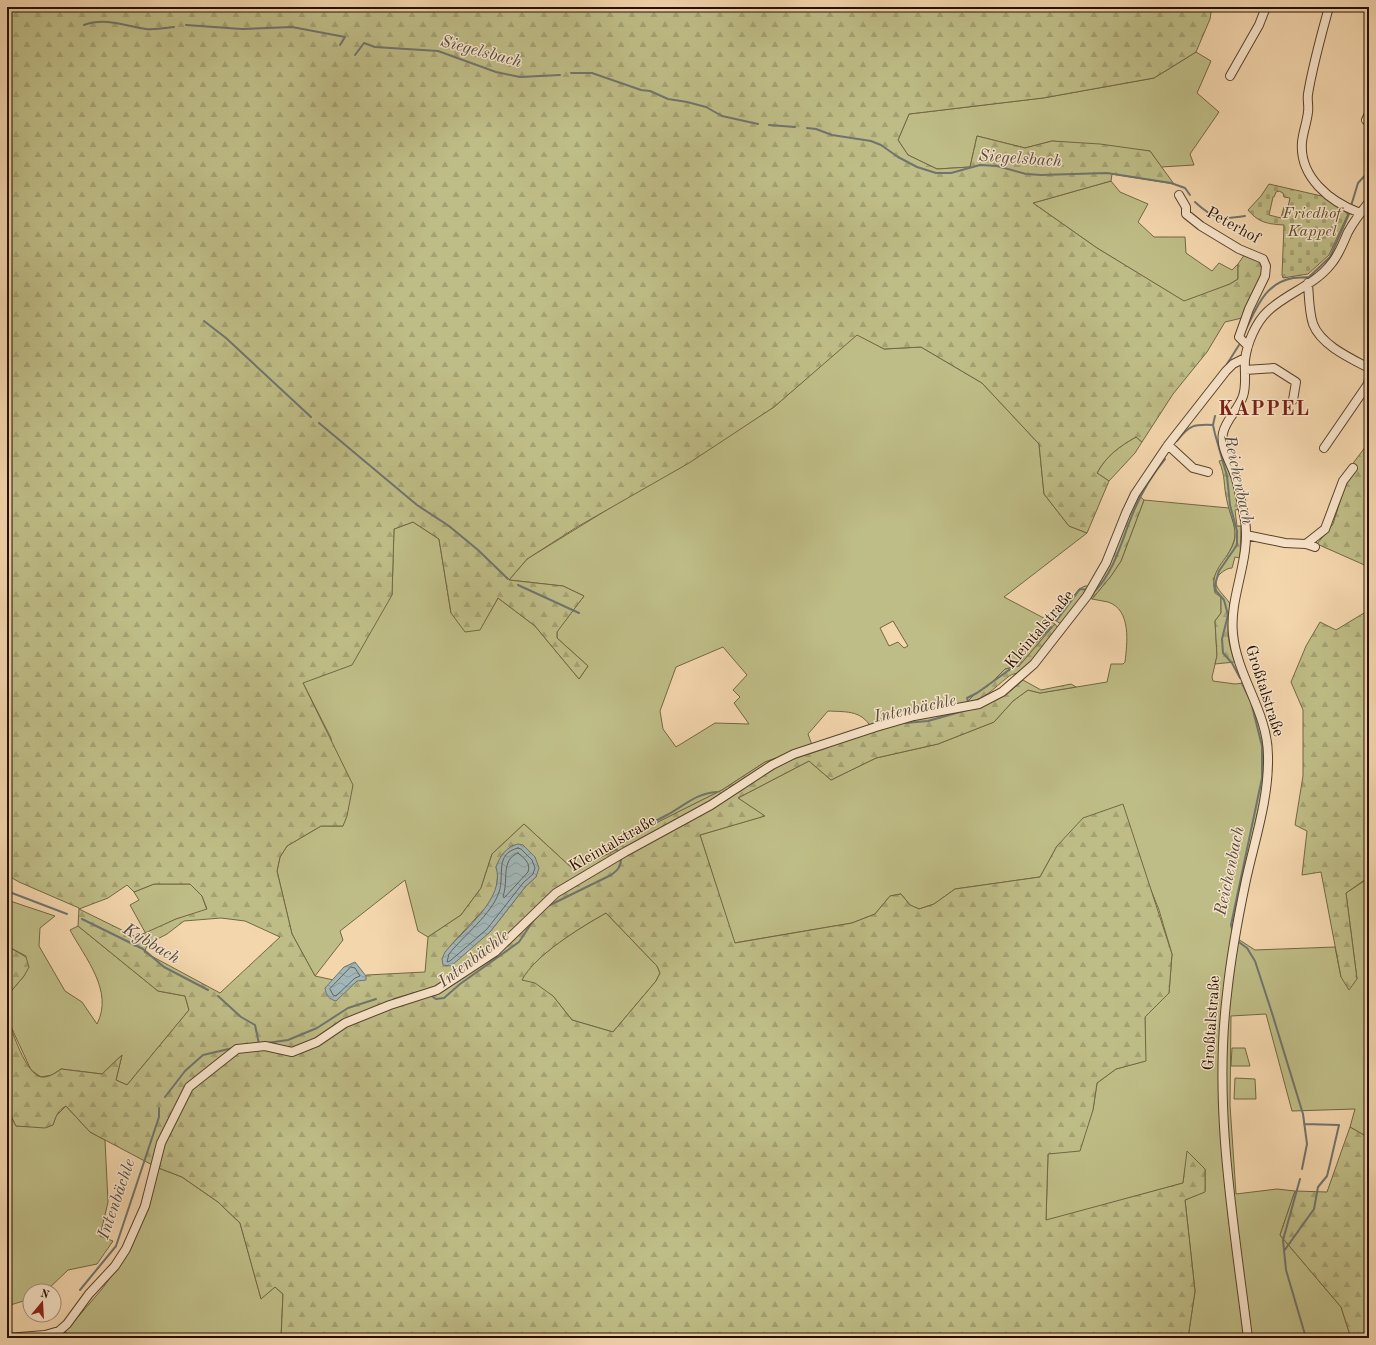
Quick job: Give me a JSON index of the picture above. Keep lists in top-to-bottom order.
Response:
{
  "streets": {
    "street": ["Peterhof", "Kleintalstraße", "Großtalstraße"]
  },
  "crossings": [
    ["Peterhof", "Großtalstraße"],
    ["Kleintalstraße", "Großtalstraße"]
  ],
  "districts": ["KAPPEL"],
  "water": [
    "Siegelsbach",
    "Reichenbach",
    "Intenbächle",
    "Kybbach"
  ],
  "parks": ["Friedhof Kappel"],
  "north": "top"
}
